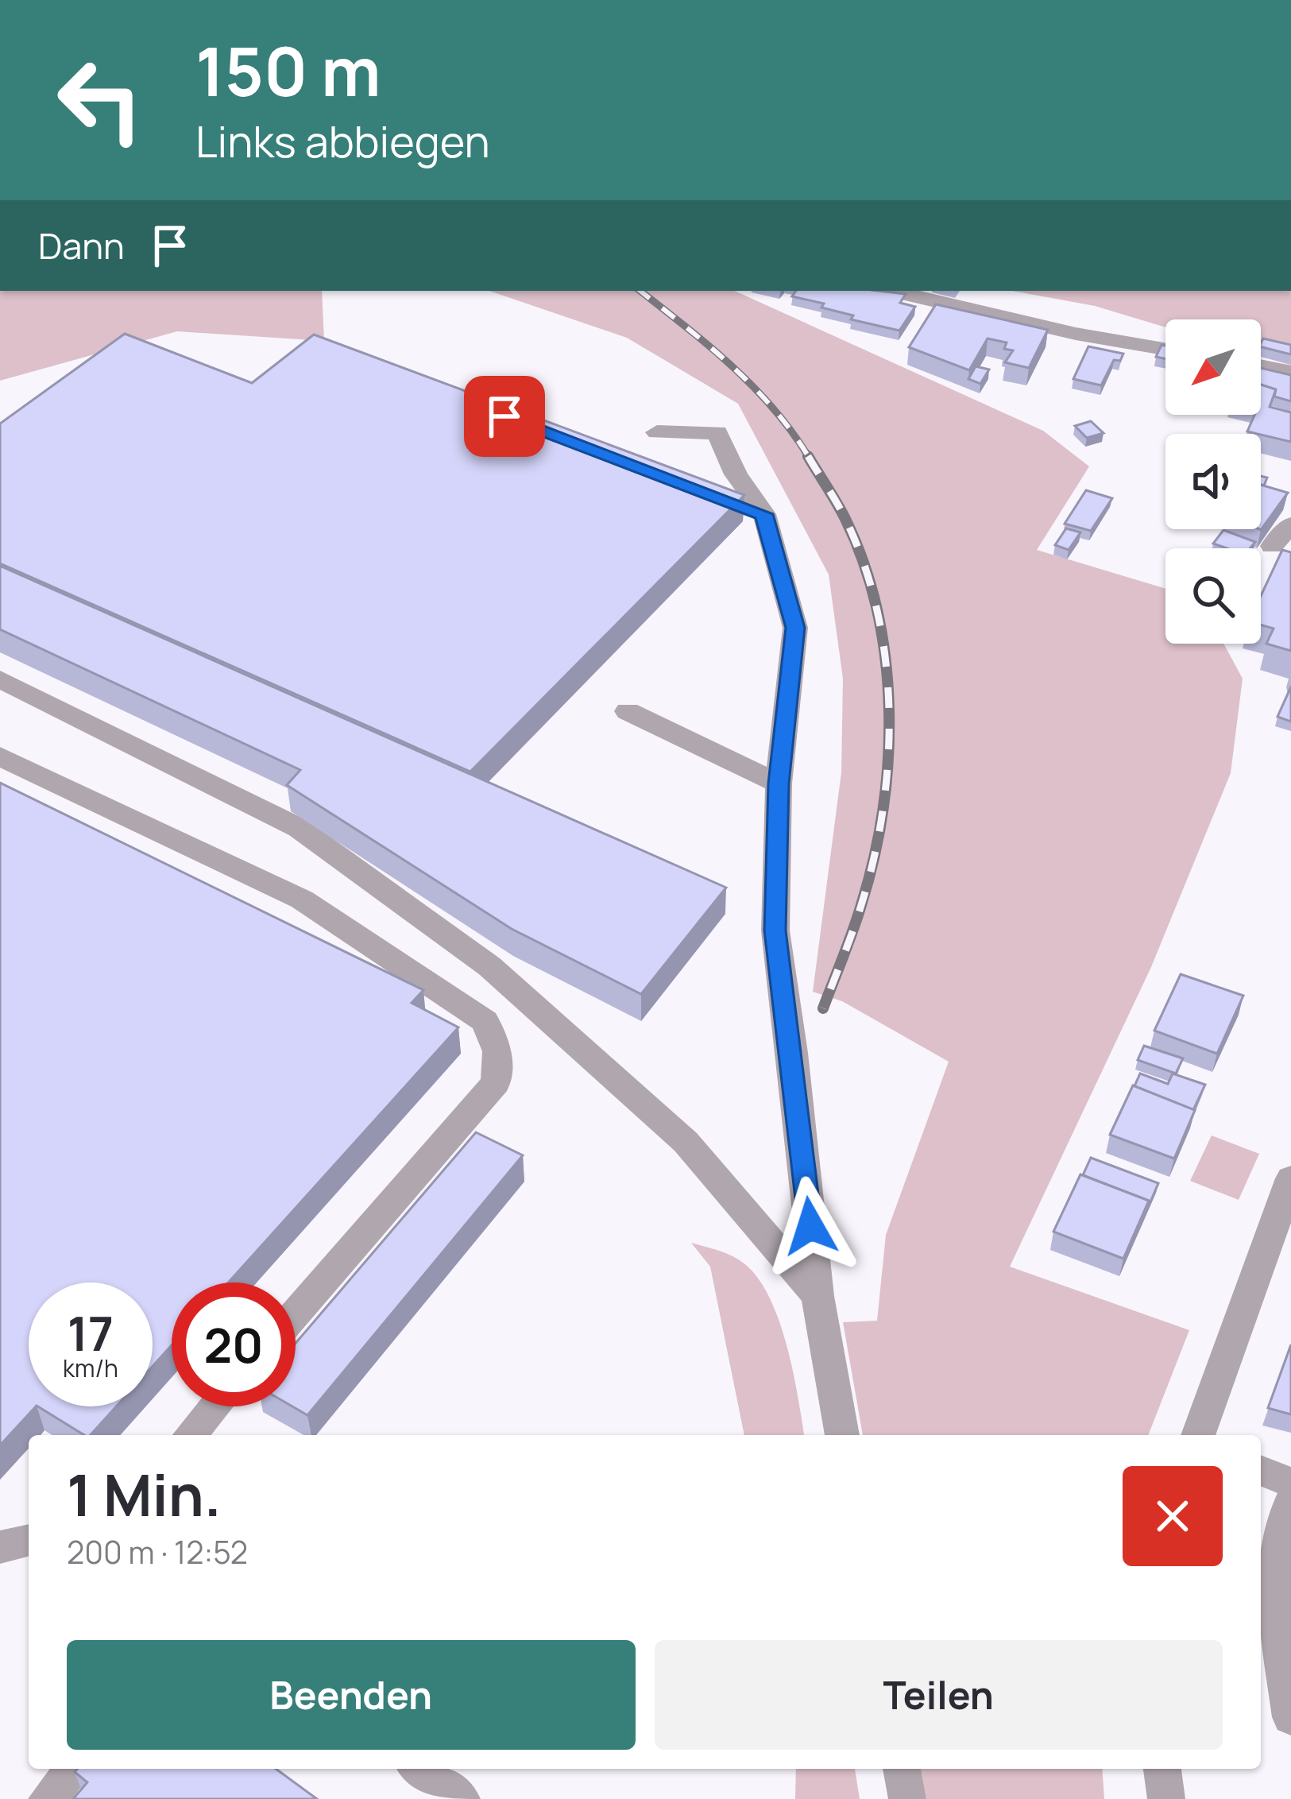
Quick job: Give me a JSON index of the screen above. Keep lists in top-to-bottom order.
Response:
{
  "north": "bottom left",
  "page": {
    "turn": ["150 m", "Links abbiegen"],
    "then": "Dann",
    "speed": "17 km/h",
    "limit": "20",
    "heading": ["1 Min.", "200 m · 12:52"],
    "buttons": ["Beenden", "Teilen"]
  }
}
